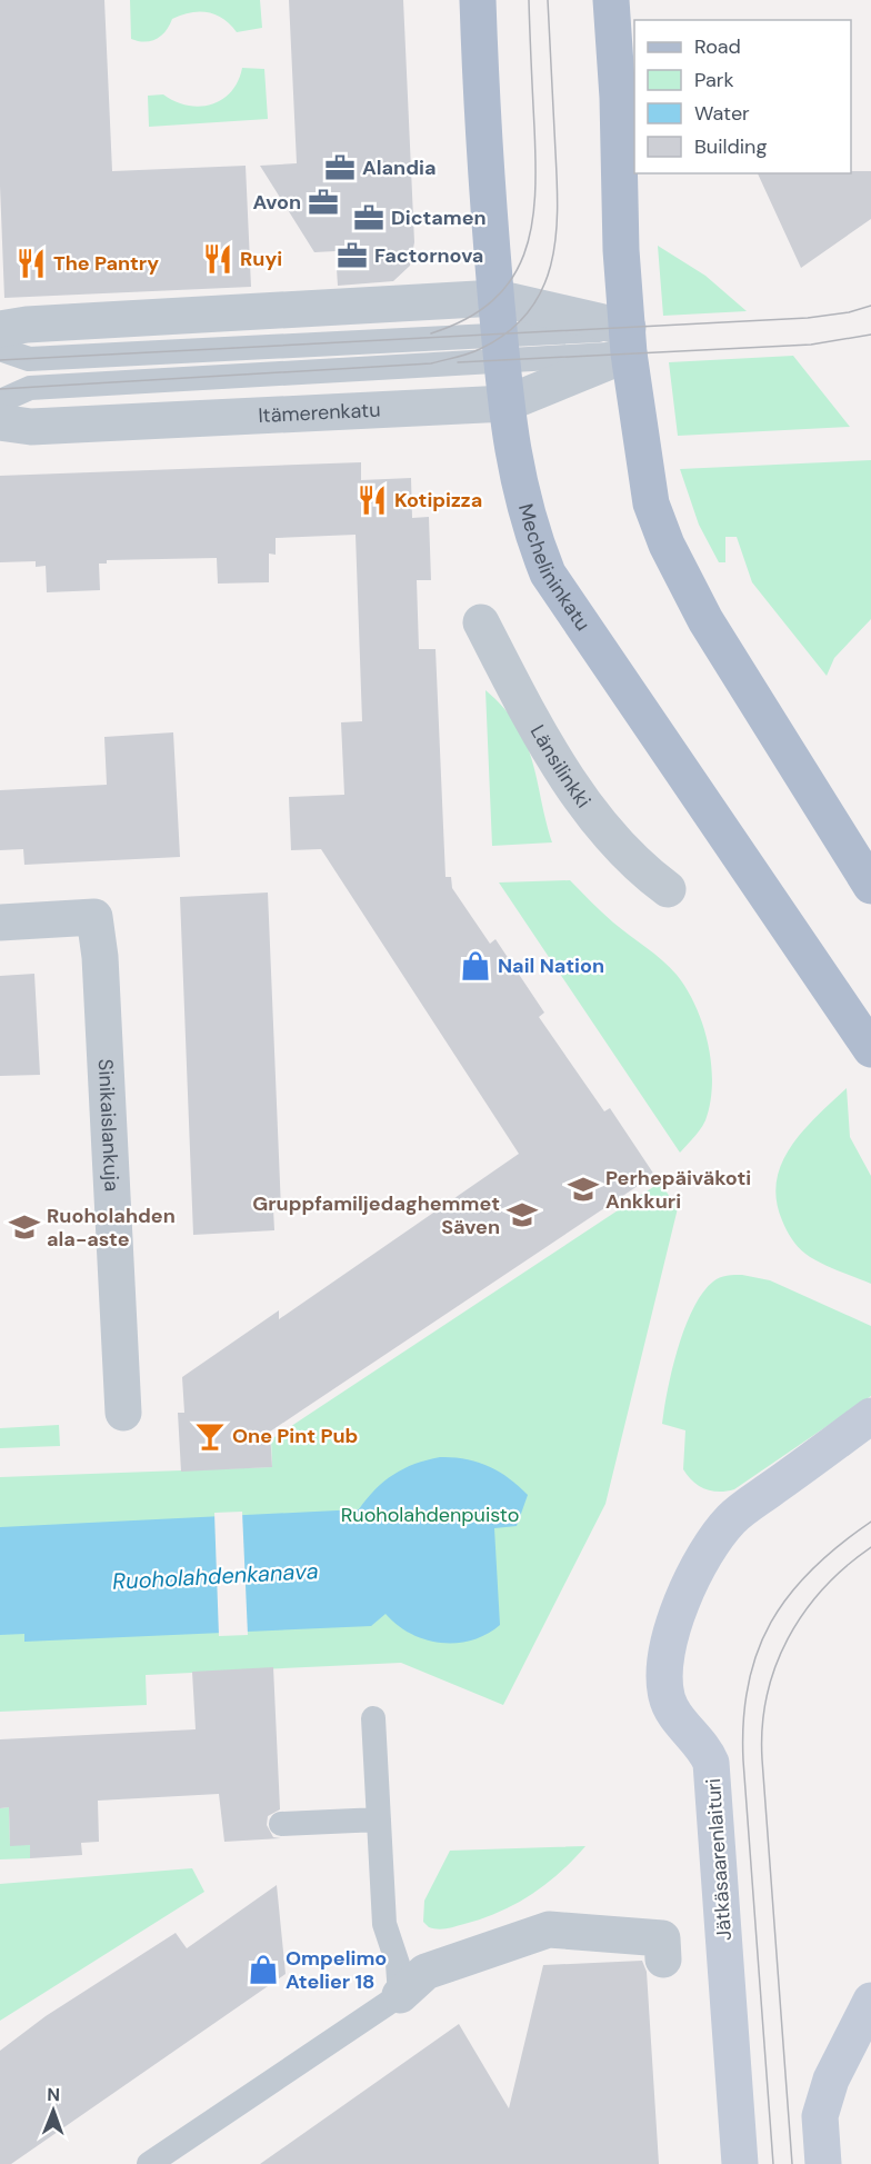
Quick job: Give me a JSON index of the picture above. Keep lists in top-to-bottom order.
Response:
{
  "streets": {
    "main road": ["Mechelininkatu", "Jätkäsaarenlaituri"],
    "street": ["Itämerenkatu", "Länsilinkki", "Sinikaislankuja"]
  },
  "crossings": [
    ["Itämerenkatu", "Mechelininkatu"]
  ],
  "water": ["Ruoholahdenkanava"],
  "parks": ["Ruoholahdenpuisto"],
  "places": {
    "office": [
      "Alandia",
      "Avon",
      "Dictamen",
      "Factornova"
    ],
    "restaurant": ["Ruyi", "The Pantry", "Kotipizza"],
    "shop": ["Nail Nation", "Ompelimo Atelier 18"],
    "school or university": ["Perhepäiväkoti Ankkuri", "Gruppfamiljedaghemmet Säven", "Ruoholahden ala-aste"],
    "bar": ["One Pint Pub"]
  },
  "legend": [
    "Road",
    "Park",
    "Water",
    "Building"
  ],
  "north": "top"
}
